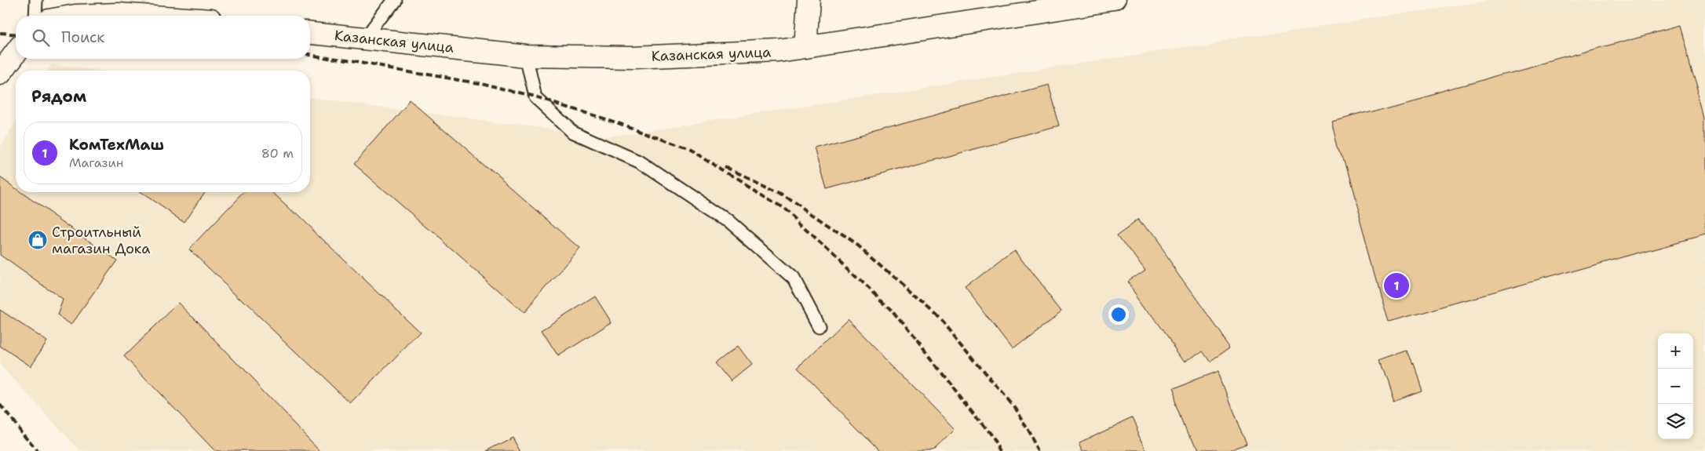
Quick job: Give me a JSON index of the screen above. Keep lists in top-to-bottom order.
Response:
{
  "streets": {
    "main road": ["Казанская улица"]
  },
  "places": {
    "shop": ["Строитльный магазин Дока"]
  },
  "page": {
    "search": "Поиск",
    "heading": "Рядом",
    "list": [
      {
        "mark": "1",
        "name": "КомТехМаш",
        "note": "Магазин",
        "value": "80 m"
      }
    ],
    "pins": "1",
    "map_buttons": ["+", "−"]
  }
}
